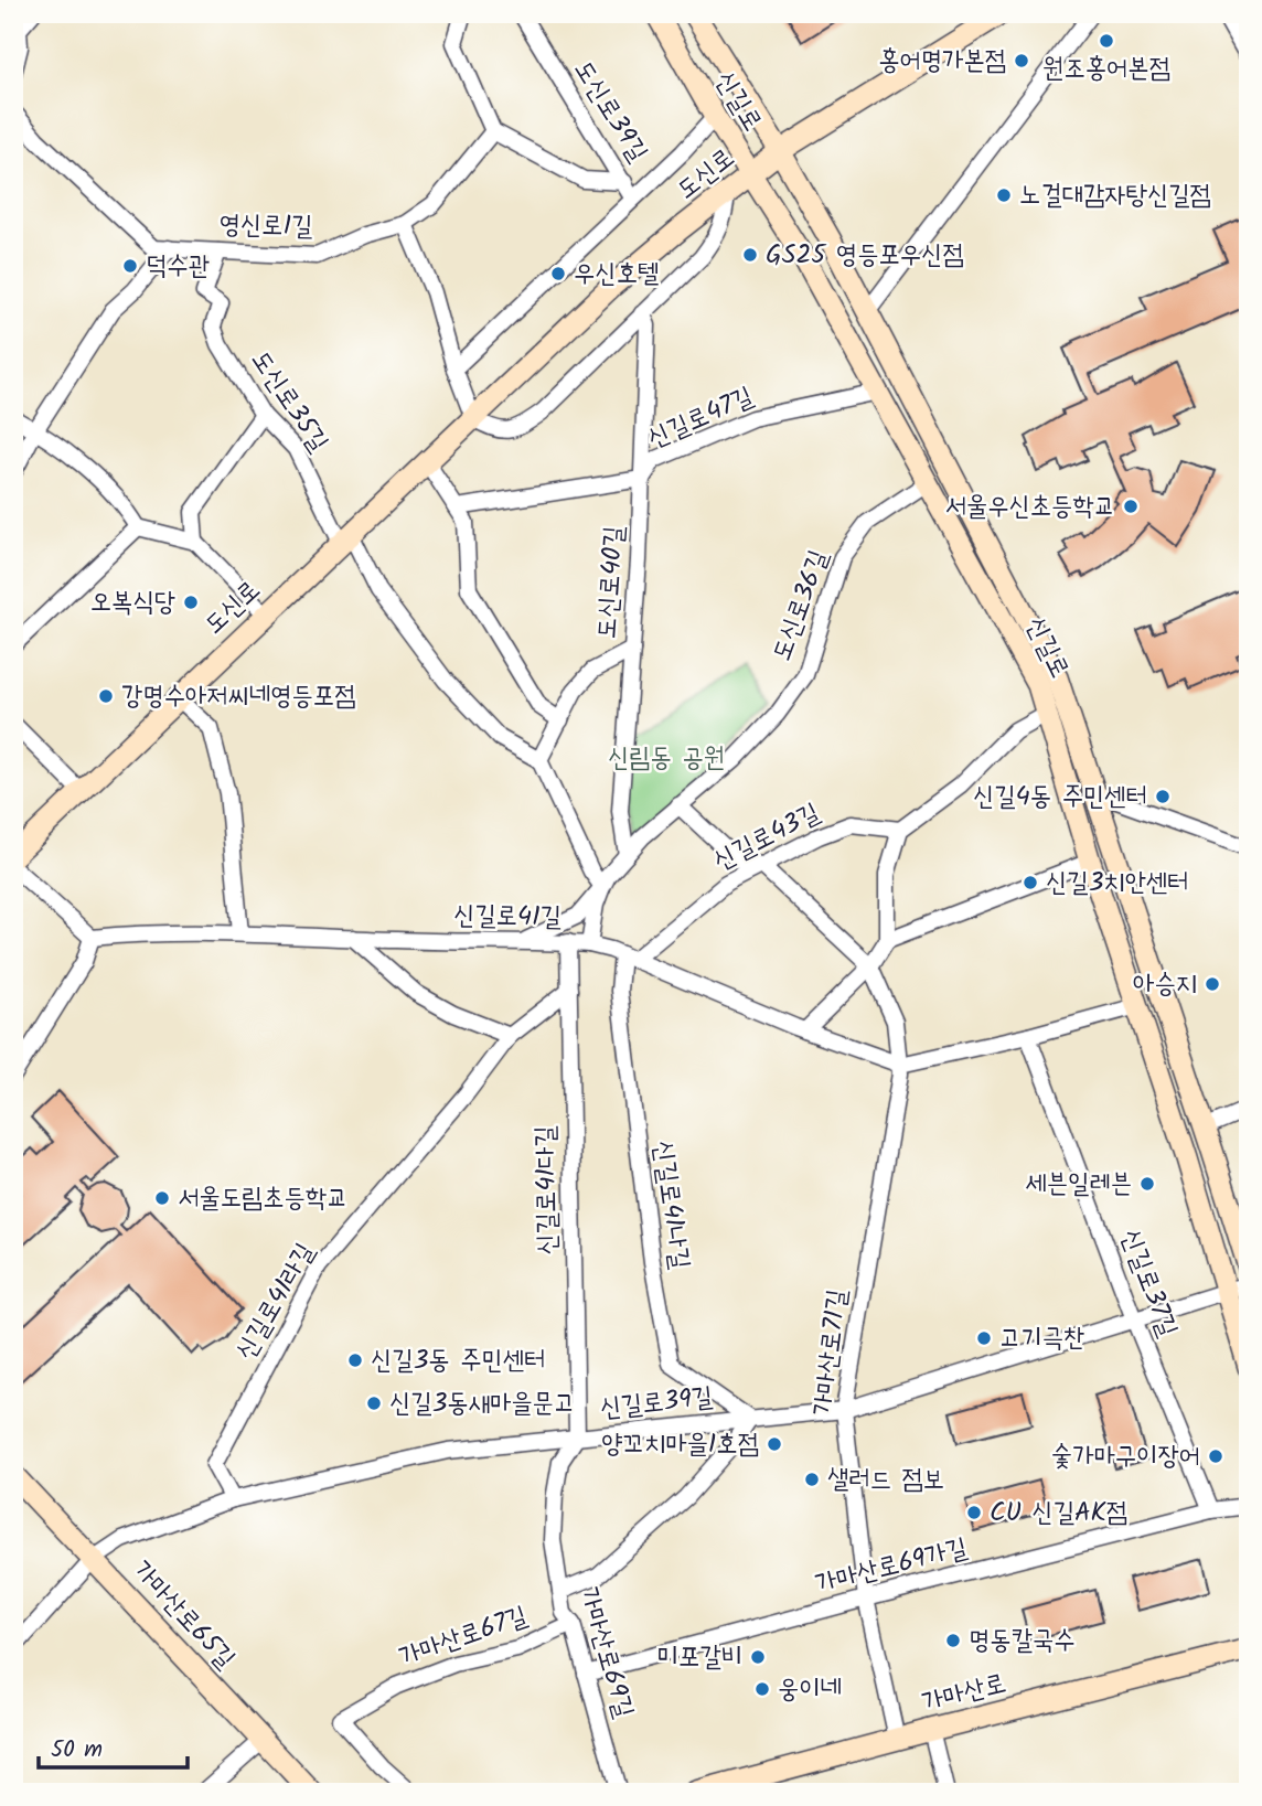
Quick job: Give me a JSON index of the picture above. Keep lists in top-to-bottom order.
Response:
{
  "streets": {
    "main road": [
      "신길로",
      "도신로",
      "가마산로65길",
      "가마산로"
    ],
    "street": [
      "도신로39길",
      "영신로1길",
      "도신로35길",
      "신길로47길",
      "도신로40길",
      "도신로36길",
      "신길로43길",
      "신길로41길",
      "신길로41다길",
      "신길로41나길",
      "신길로37길",
      "신길로41라길",
      "가마산로71길",
      "신길로39길",
      "가마산로69가길",
      "가마산로67길",
      "가마산로69길"
    ]
  },
  "crossings": [
    ["신길로", "도신로"],
    ["신길로", "신길로47길"],
    ["신길로", "도신로36길"],
    ["신길로", "신길로39길"],
    ["도신로", "도신로35길"],
    ["영신로1길", "도신로35길"],
    ["신길로47길", "도신로40길"],
    ["도신로40길", "도신로36길"],
    ["도신로36길", "신길로41길"],
    ["신길로43길", "신길로41길"],
    ["신길로43길", "신길로41나길"],
    ["신길로41길", "신길로41다길"],
    ["신길로41길", "신길로41나길"],
    ["신길로41길", "가마산로71길"],
    ["신길로41다길", "신길로41라길"],
    ["신길로41다길", "신길로39길"],
    ["신길로41다길", "가마산로69길"],
    ["신길로41나길", "신길로39길"],
    ["신길로37길", "신길로39길"],
    ["신길로37길", "가마산로69가길"],
    ["신길로41라길", "신길로39길"],
    ["가마산로71길", "신길로39길"],
    ["가마산로71길", "가마산로69가길"],
    ["가마산로71길", "가마산로"],
    ["신길로39길", "가마산로65길"],
    ["신길로39길", "가마산로69길"],
    ["가마산로69가길", "가마산로69길"],
    ["가마산로67길", "가마산로69길"]
  ],
  "parks": ["신림동 공원"],
  "places": [
    "원조홍어본점",
    "홍어명가본점",
    "노걸대감자탕신길점",
    "GS25 영등포우신점",
    "덕수관",
    "우신호텔",
    "서울우신초등학교",
    "오복식당",
    "강명수아저씨네영등포점",
    "신길4동 주민센터",
    "신길3치안센터",
    "아승지",
    "세븐일레븐",
    "서울도림초등학교",
    "고기극찬",
    "신길3동 주민센터",
    "신길3동새마을문고",
    "양꼬치마을1호점",
    "숯가마구이장어",
    "샐러드 점보",
    "CU 신길AK점",
    "명동칼국수",
    "미포갈비",
    "웅이네"
  ],
  "scale_bar": "50 m"
}
